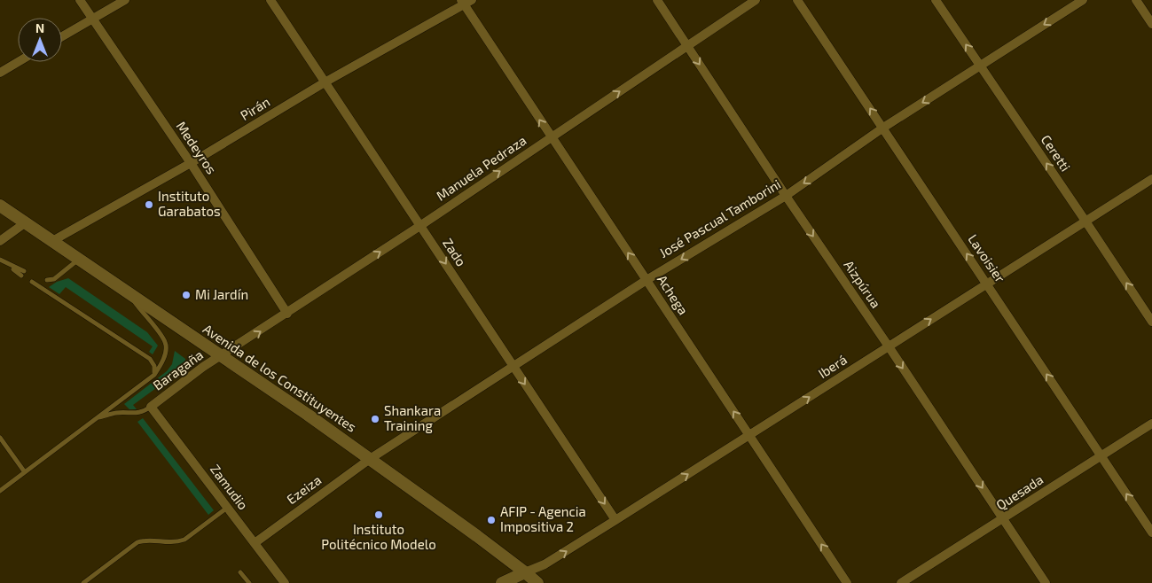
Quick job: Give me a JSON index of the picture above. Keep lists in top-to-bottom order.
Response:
{
  "streets": {
    "main road": ["Avenida de los Constituyentes"],
    "street": [
      "Pirán",
      "Medeyros",
      "Ceretti",
      "Manuela Pedraza",
      "José Pascual Tamborini",
      "Zado",
      "Lavoisier",
      "Aizpúrua",
      "Achega",
      "Iberá",
      "Baragaña",
      "Zamudio",
      "Ezeiza",
      "Quesada"
    ]
  },
  "crossings": [
    ["Pirán", "Medeyros"],
    ["Pirán", "Zado"],
    ["Pirán", "Achega"],
    ["Pirán", "Avenida de los Constituyentes"],
    ["Medeyros", "Manuela Pedraza"],
    ["Ceretti", "José Pascual Tamborini"],
    ["Ceretti", "Iberá"],
    ["Manuela Pedraza", "Zado"],
    ["Manuela Pedraza", "Aizpúrua"],
    ["Manuela Pedraza", "Achega"],
    ["Manuela Pedraza", "Baragaña"],
    ["Manuela Pedraza", "Avenida de los Constituyentes"],
    ["José Pascual Tamborini", "Zado"],
    ["José Pascual Tamborini", "Lavoisier"],
    ["José Pascual Tamborini", "Aizpúrua"],
    ["José Pascual Tamborini", "Achega"],
    ["José Pascual Tamborini", "Avenida de los Constituyentes"],
    ["José Pascual Tamborini", "Ezeiza"],
    ["Zado", "Iberá"],
    ["Lavoisier", "Iberá"],
    ["Lavoisier", "Quesada"],
    ["Aizpúrua", "Iberá"],
    ["Aizpúrua", "Quesada"],
    ["Achega", "Iberá"],
    ["Iberá", "Avenida de los Constituyentes"],
    ["Baragaña", "Avenida de los Constituyentes"],
    ["Baragaña", "Zamudio"],
    ["Avenida de los Constituyentes", "Ezeiza"],
    ["Zamudio", "Ezeiza"]
  ],
  "one_way": [
    "Ceretti",
    "Manuela Pedraza",
    "José Pascual Tamborini",
    "Zado",
    "Lavoisier",
    "Aizpúrua",
    "Achega",
    "Iberá"
  ],
  "places": [
    "Instituto Garabatos",
    "Mi Jardín",
    "Shankara Training",
    "Instituto Politécnico Modelo",
    "AFIP - Agencia Impositiva 2"
  ],
  "north": "top"
}
